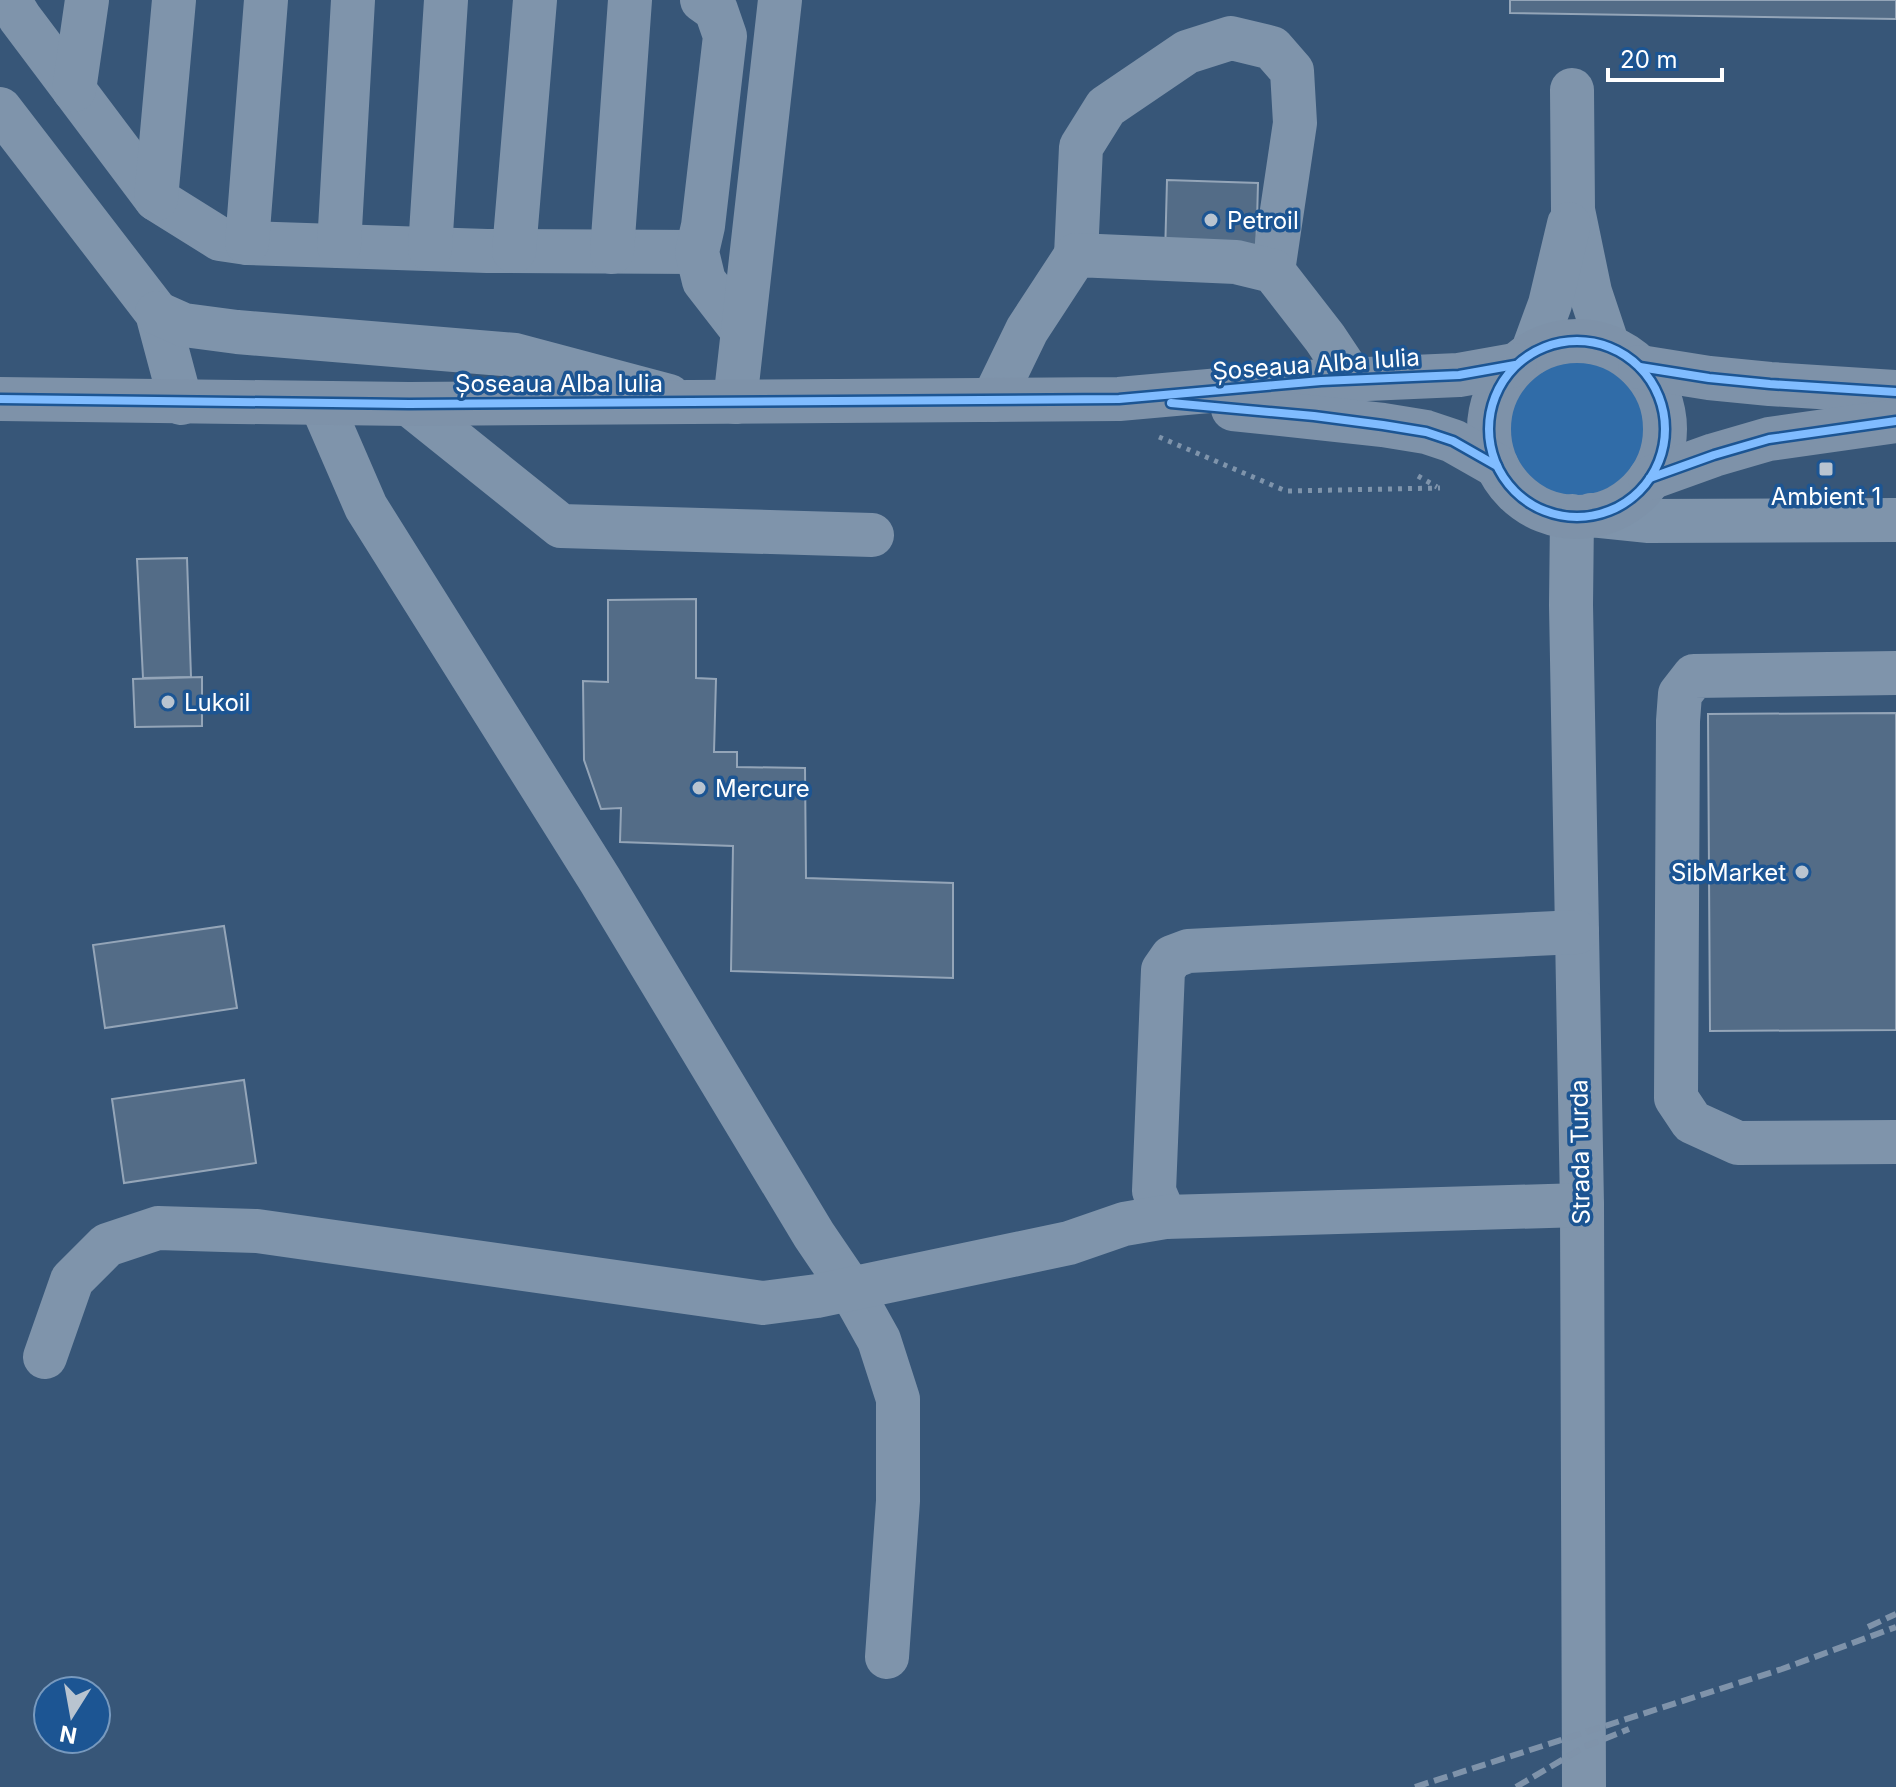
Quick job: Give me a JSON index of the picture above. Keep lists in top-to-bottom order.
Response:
{
  "streets": {
    "main road": ["Șoseaua Alba Iulia"],
    "street": ["Strada Turda"]
  },
  "crossings": [
    ["Șoseaua Alba Iulia", "Strada Turda"]
  ],
  "places": {
    "other": [
      "Petroil",
      "Lukoil",
      "Mercure",
      "SibMarket"
    ],
    "transit": ["Ambient 1"]
  },
  "scale_bar": "20 m",
  "north": "bottom"
}
